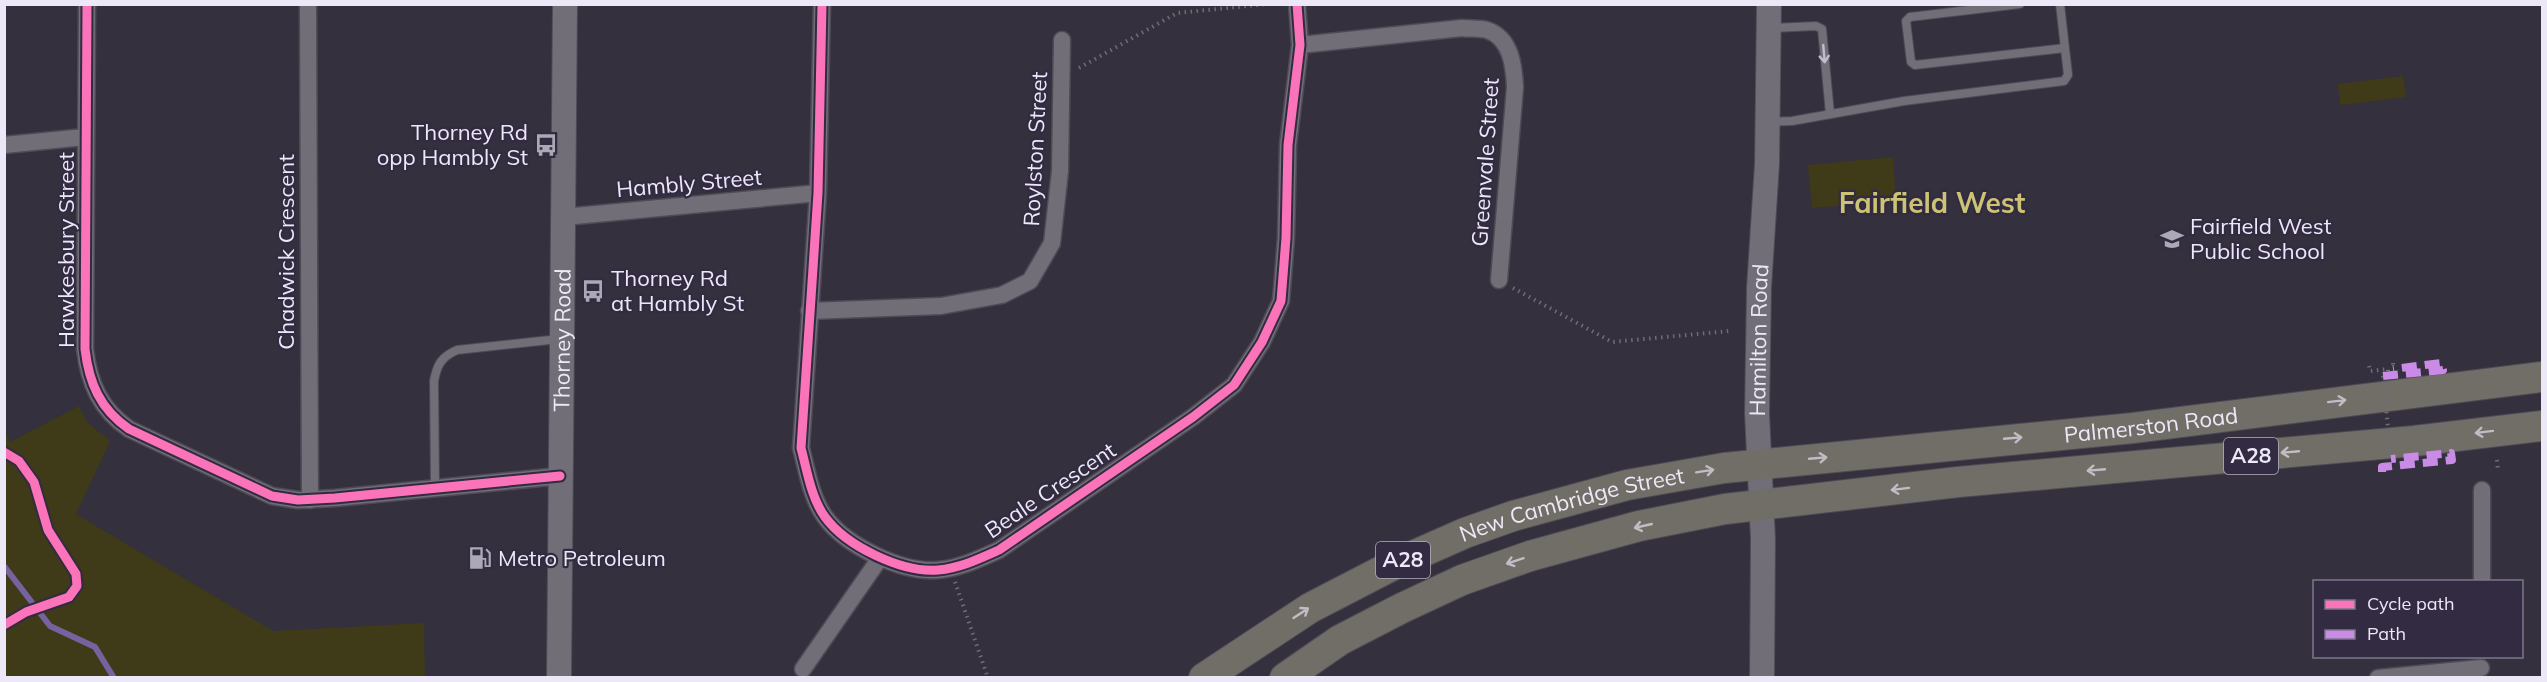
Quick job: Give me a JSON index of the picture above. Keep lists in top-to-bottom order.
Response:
{
  "streets": {
    "highway": ["Palmerston Road", "A28", "New Cambridge Street"],
    "street": [
      "Roylston Street",
      "Greenvale Street",
      "Hambly Street",
      "Hawkesbury Street",
      "Chadwick Crescent",
      "Thorney Road",
      "Hamilton Road",
      "Beale Crescent"
    ]
  },
  "crossings": [
    ["Roylston Street", "Beale Crescent"],
    ["Greenvale Street", "Beale Crescent"],
    ["Hambly Street", "Thorney Road"],
    ["Hambly Street", "Beale Crescent"],
    ["Hawkesbury Street", "Chadwick Crescent"],
    ["Hawkesbury Street", "Thorney Road"],
    ["Hamilton Road", "Palmerston Road"],
    ["Hamilton Road", "New Cambridge Street"],
    ["Palmerston Road", "New Cambridge Street"]
  ],
  "districts": ["Fairfield West"],
  "places": {
    "bus stop": ["Thorney Rd opp Hambly St", "Thorney Rd at Hambly St"],
    "school or university": ["Fairfield West Public School"],
    "fuel station": ["Metro Petroleum"]
  },
  "legend": ["Cycle path", "Path"]
}
